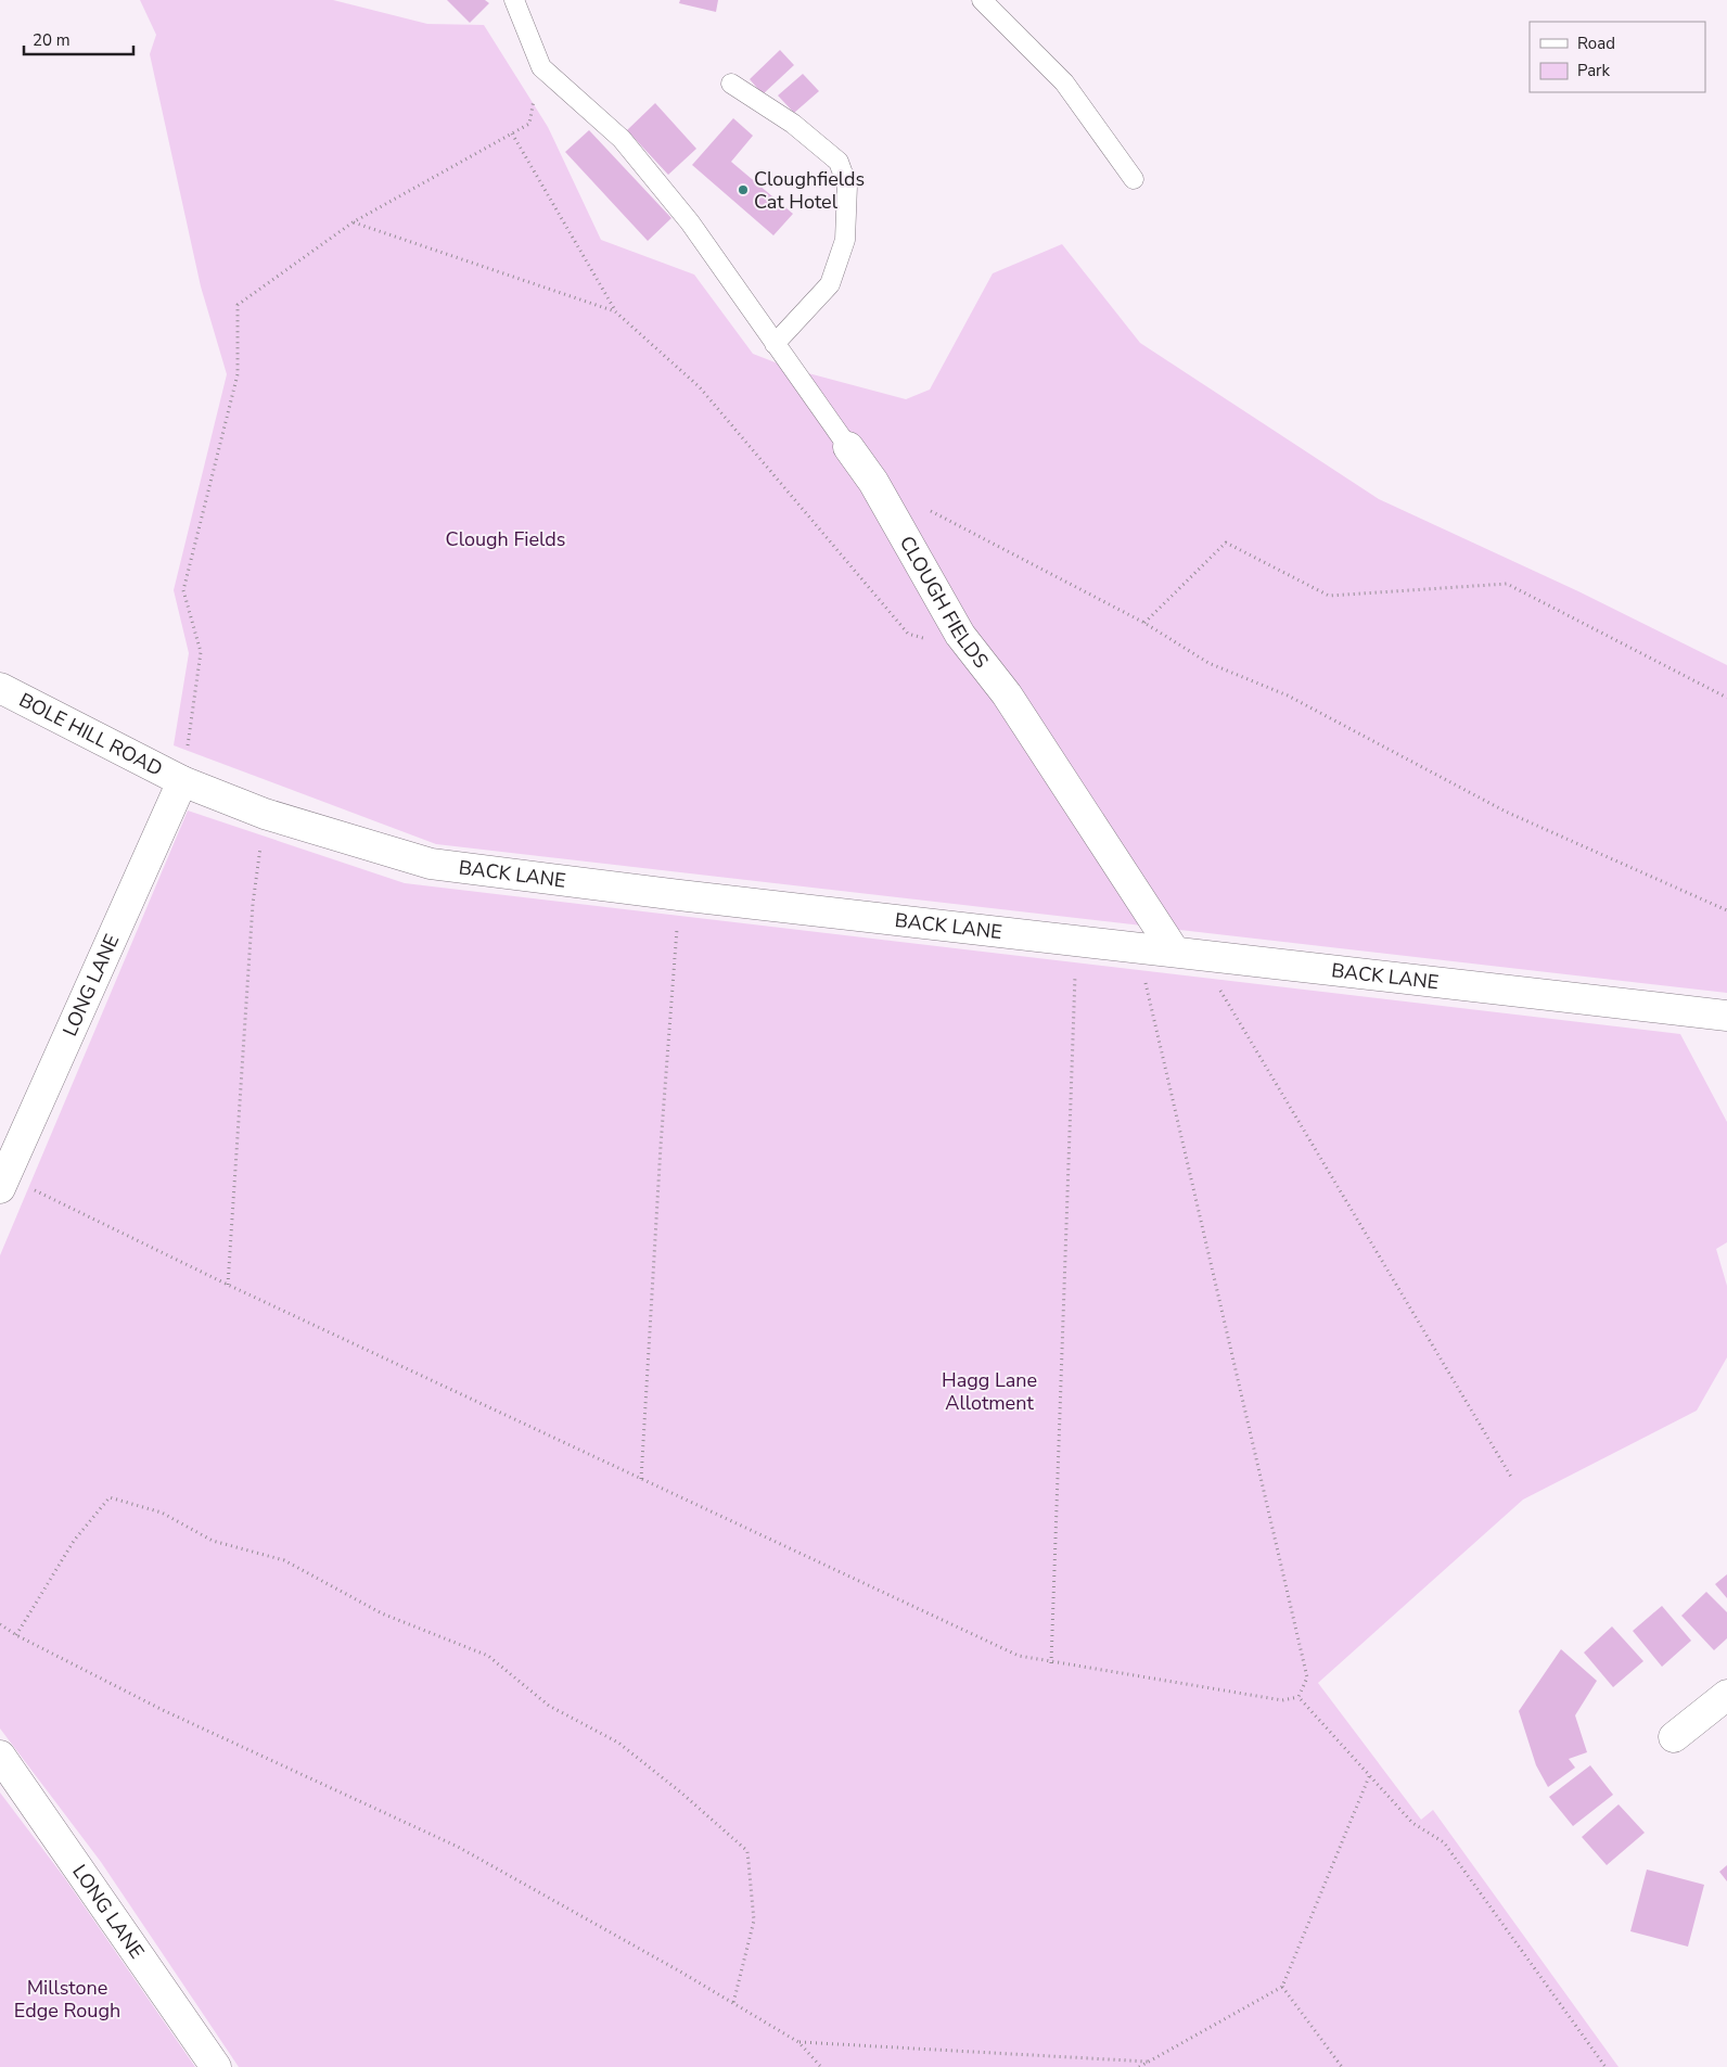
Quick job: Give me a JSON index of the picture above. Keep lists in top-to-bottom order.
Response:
{
  "streets": {
    "street": [
      "CLOUGH FIELDS",
      "BOLE HILL ROAD",
      "BACK LANE",
      "LONG LANE"
    ]
  },
  "crossings": [
    ["CLOUGH FIELDS", "BACK LANE"],
    ["BOLE HILL ROAD", "BACK LANE"],
    ["BOLE HILL ROAD", "LONG LANE"],
    ["BACK LANE", "LONG LANE"]
  ],
  "parks": ["Clough Fields", "Hagg Lane Allotment", "Millstone Edge Rough"],
  "places": ["Cloughfields Cat Hotel"],
  "legend": ["Road", "Park"],
  "scale_bar": "20 m"
}
